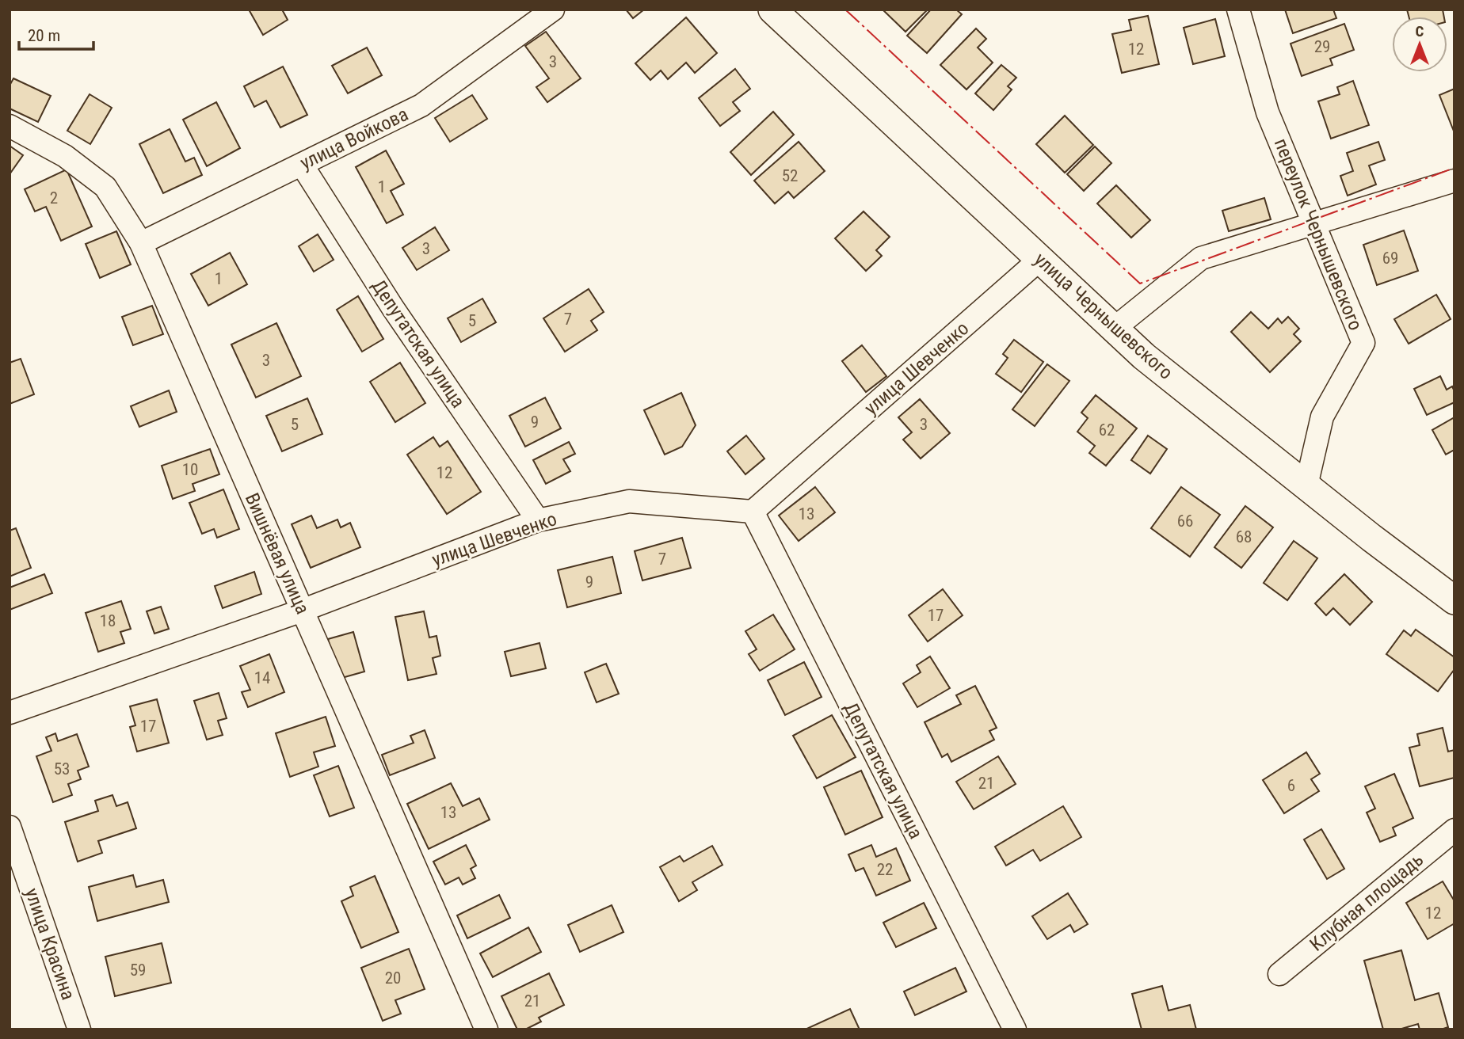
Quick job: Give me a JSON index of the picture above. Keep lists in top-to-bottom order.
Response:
{
  "streets": {
    "street": [
      "улица Войкова",
      "переулок Чернышевского",
      "улица Чернышевского",
      "Депутатская улица",
      "улица Шевченко",
      "Вишнёвая улица",
      "Клубная площадь",
      "улица Красина"
    ]
  },
  "crossings": [
    ["улица Войкова", "Депутатская улица"],
    ["улица Войкова", "Вишнёвая улица"],
    ["переулок Чернышевского", "улица Чернышевского"],
    ["улица Чернышевского", "улица Шевченко"],
    ["Депутатская улица", "улица Шевченко"],
    ["улица Шевченко", "Вишнёвая улица"]
  ],
  "house_numbers": [
    "29",
    "12",
    "3",
    "52",
    "1",
    "2",
    "3",
    "69",
    "1",
    "7",
    "5",
    "3",
    "9",
    "5",
    "3",
    "62",
    "10",
    "12",
    "13",
    "66",
    "68",
    "7",
    "9",
    "17",
    "18",
    "14",
    "17",
    "53",
    "21",
    "6",
    "13",
    "22",
    "12",
    "59",
    "20",
    "21"
  ],
  "scale_bar": "20 m",
  "north": "top"
}
